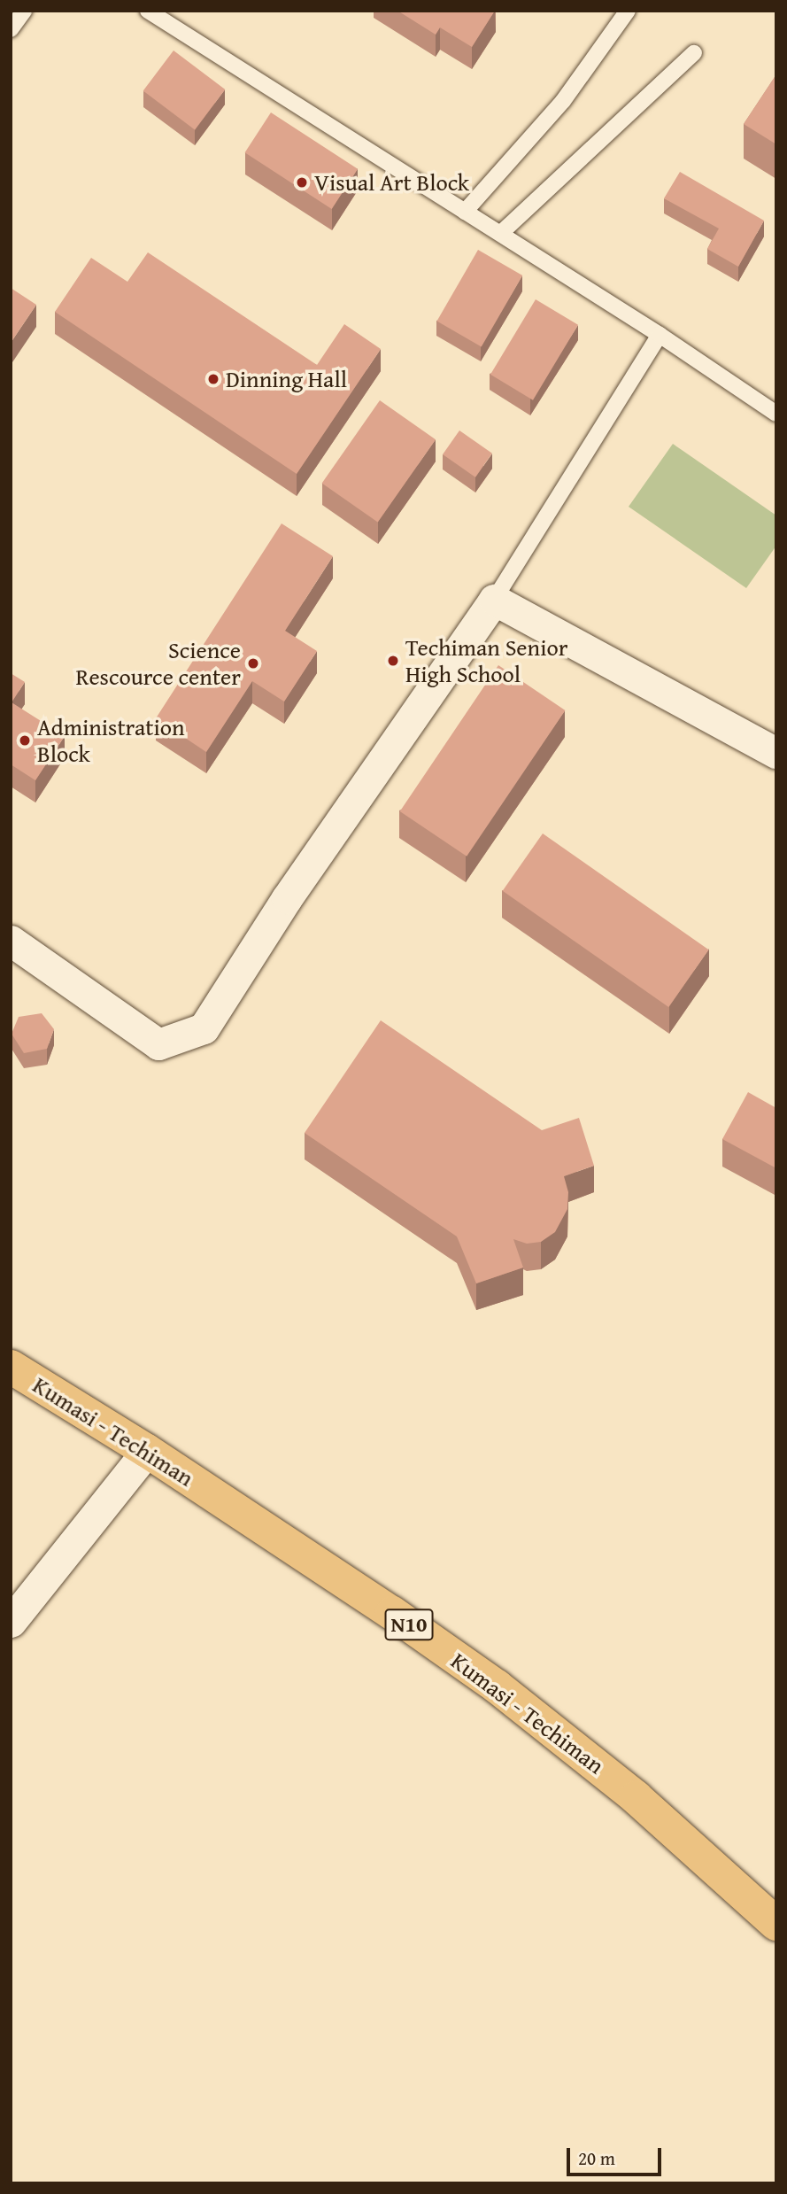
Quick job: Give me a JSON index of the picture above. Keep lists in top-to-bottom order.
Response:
{
  "streets": {
    "highway": ["Kumasi - Techiman", "N10"]
  },
  "places": [
    "Visual Art Block",
    "Dinning Hall",
    "Techiman Senior High School",
    "Science Rescource center",
    "Administration Block"
  ],
  "scale_bar": "20 m"
}
